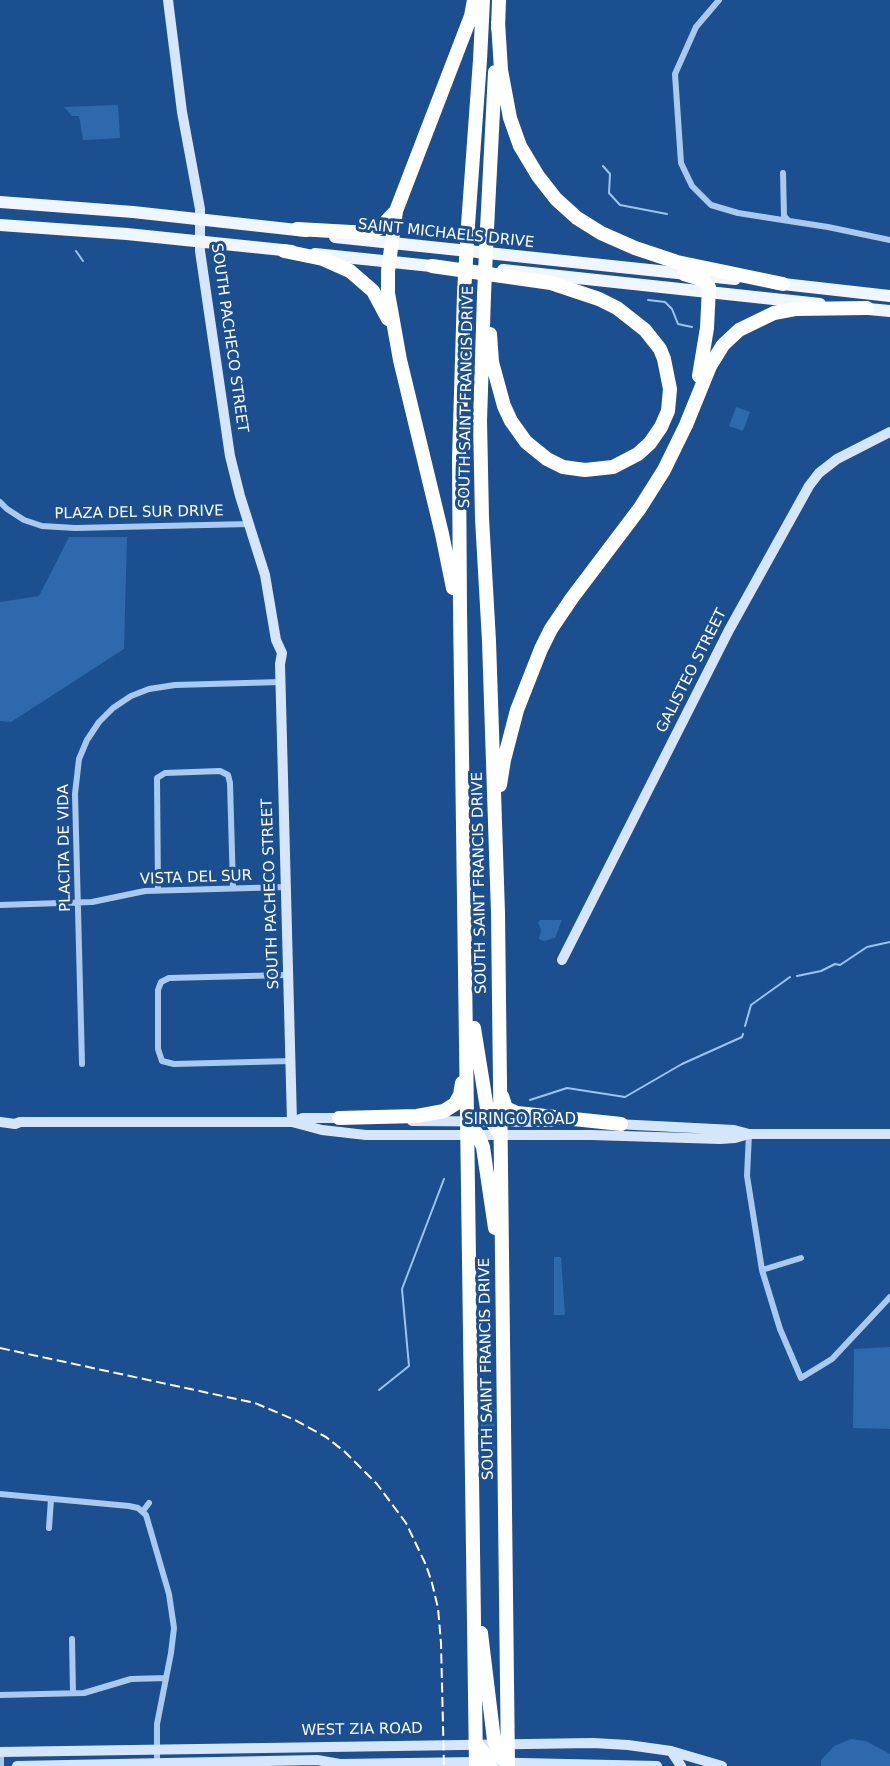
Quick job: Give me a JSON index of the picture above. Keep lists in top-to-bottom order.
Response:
{
  "streets": {
    "highway": ["SOUTH SAINT FRANCIS DRIVE"],
    "main road": ["SAINT MICHAELS DRIVE"],
    "street": [
      "SOUTH PACHECO STREET",
      "PLAZA DEL SUR DRIVE",
      "GALISTEO STREET",
      "PLACITA DE VIDA",
      "VISTA DEL SUR",
      "SIRINGO ROAD",
      "WEST ZIA ROAD"
    ]
  },
  "crossings": [
    ["SAINT MICHAELS DRIVE", "SOUTH PACHECO STREET"],
    ["SOUTH PACHECO STREET", "PLAZA DEL SUR DRIVE"],
    ["SOUTH PACHECO STREET", "PLACITA DE VIDA"],
    ["SOUTH PACHECO STREET", "VISTA DEL SUR"],
    ["SOUTH PACHECO STREET", "SIRINGO ROAD"],
    ["SOUTH SAINT FRANCIS DRIVE", "SIRINGO ROAD"],
    ["SOUTH SAINT FRANCIS DRIVE", "WEST ZIA ROAD"],
    ["PLACITA DE VIDA", "VISTA DEL SUR"]
  ]
}
